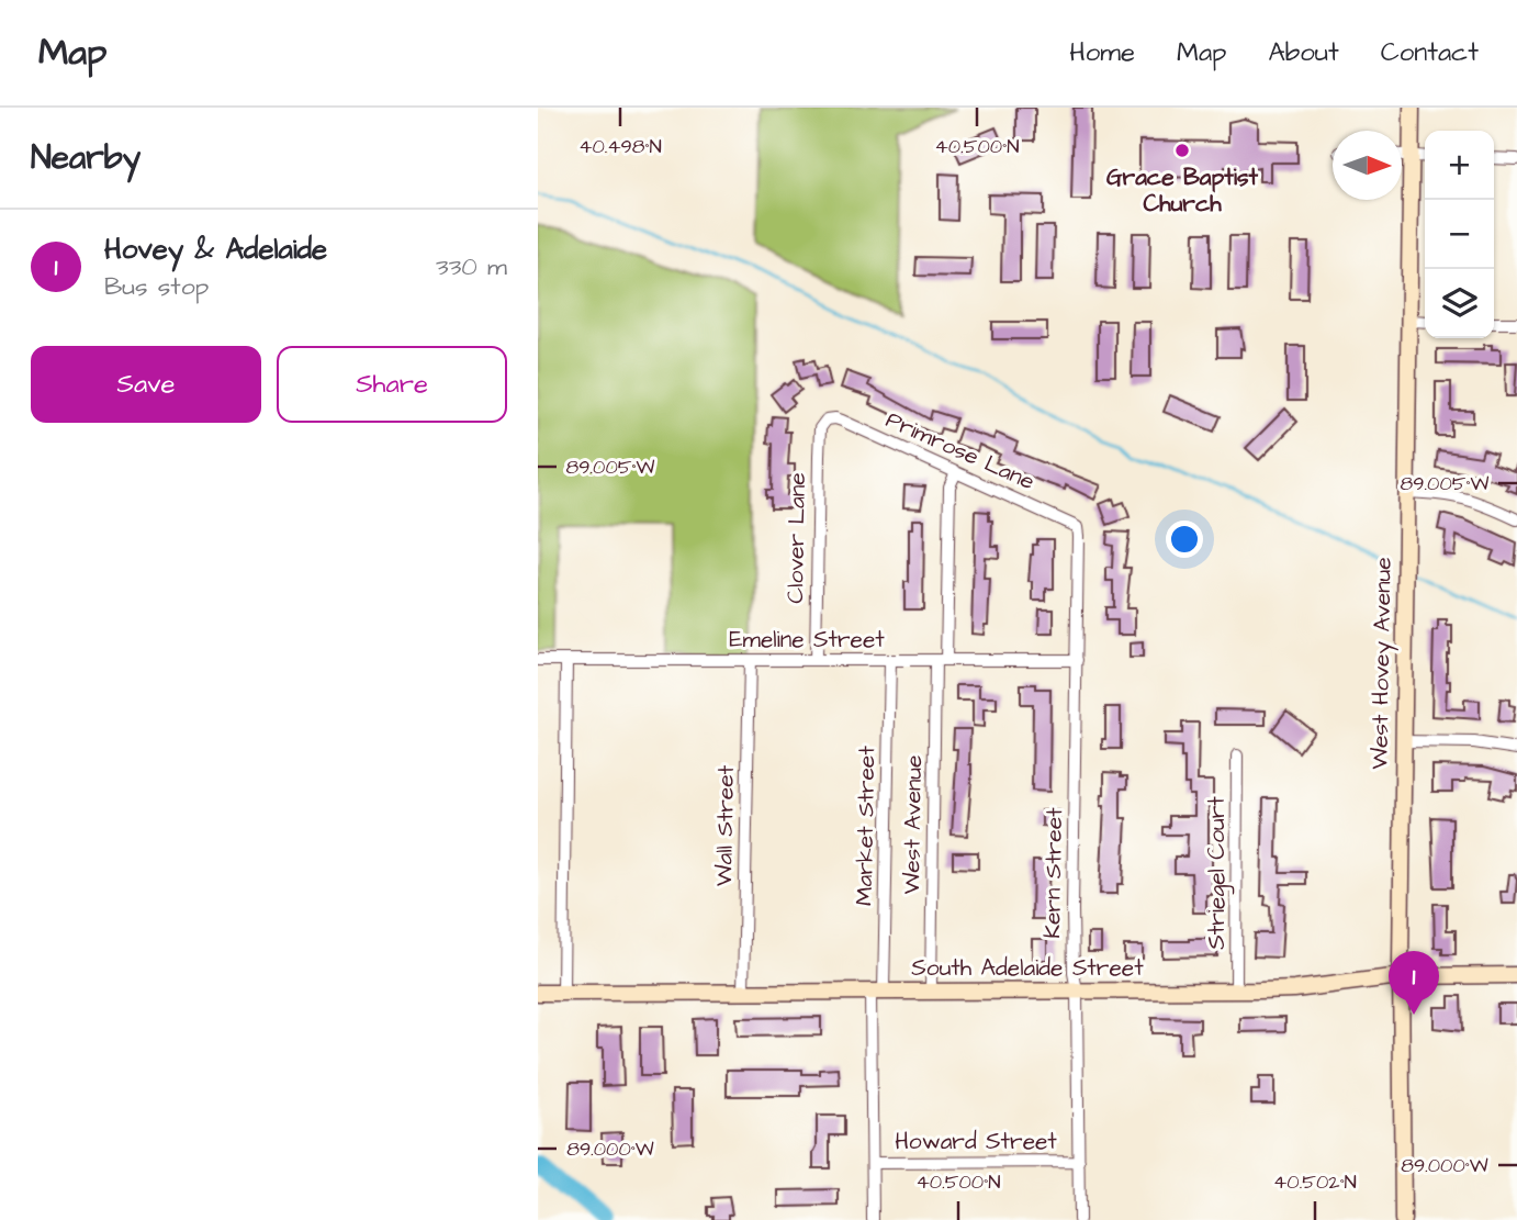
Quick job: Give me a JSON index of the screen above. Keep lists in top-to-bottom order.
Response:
{
  "streets": {
    "main road": ["West Hovey Avenue", "South Adelaide Street"],
    "street": [
      "Primrose Lane",
      "Clover Lane",
      "Emeline Street",
      "West Avenue",
      "Wall Street",
      "Market Street",
      "Kern Street",
      "Striegel Court",
      "Howard Street"
    ]
  },
  "crossings": [
    ["Primrose Lane", "Clover Lane"],
    ["Primrose Lane", "West Avenue"],
    ["Primrose Lane", "Kern Street"],
    ["Clover Lane", "Emeline Street"],
    ["Emeline Street", "West Avenue"],
    ["Emeline Street", "Wall Street"],
    ["Emeline Street", "Market Street"],
    ["Emeline Street", "Kern Street"],
    ["West Hovey Avenue", "South Adelaide Street"],
    ["West Avenue", "South Adelaide Street"],
    ["Wall Street", "South Adelaide Street"],
    ["Market Street", "South Adelaide Street"],
    ["Market Street", "Howard Street"],
    ["Kern Street", "South Adelaide Street"],
    ["Kern Street", "Howard Street"],
    ["Striegel Court", "South Adelaide Street"]
  ],
  "places": ["Grace Baptist Church"],
  "north": "right",
  "page": {
    "header": "Map",
    "nav": [
      "Home",
      "Map",
      "About",
      "Contact"
    ],
    "heading": "Nearby",
    "map_buttons": ["+", "−"],
    "list": [
      {
        "mark": "1",
        "name": "Hovey & Adelaide",
        "note": "Bus stop",
        "value": "330 m"
      }
    ],
    "buttons": ["Save", "Share"],
    "pins": "1"
  },
  "coordinates": [
    "40.498°N",
    "40.500°N",
    "89.005°W",
    "89.000°W",
    "40.502°N"
  ]
}
